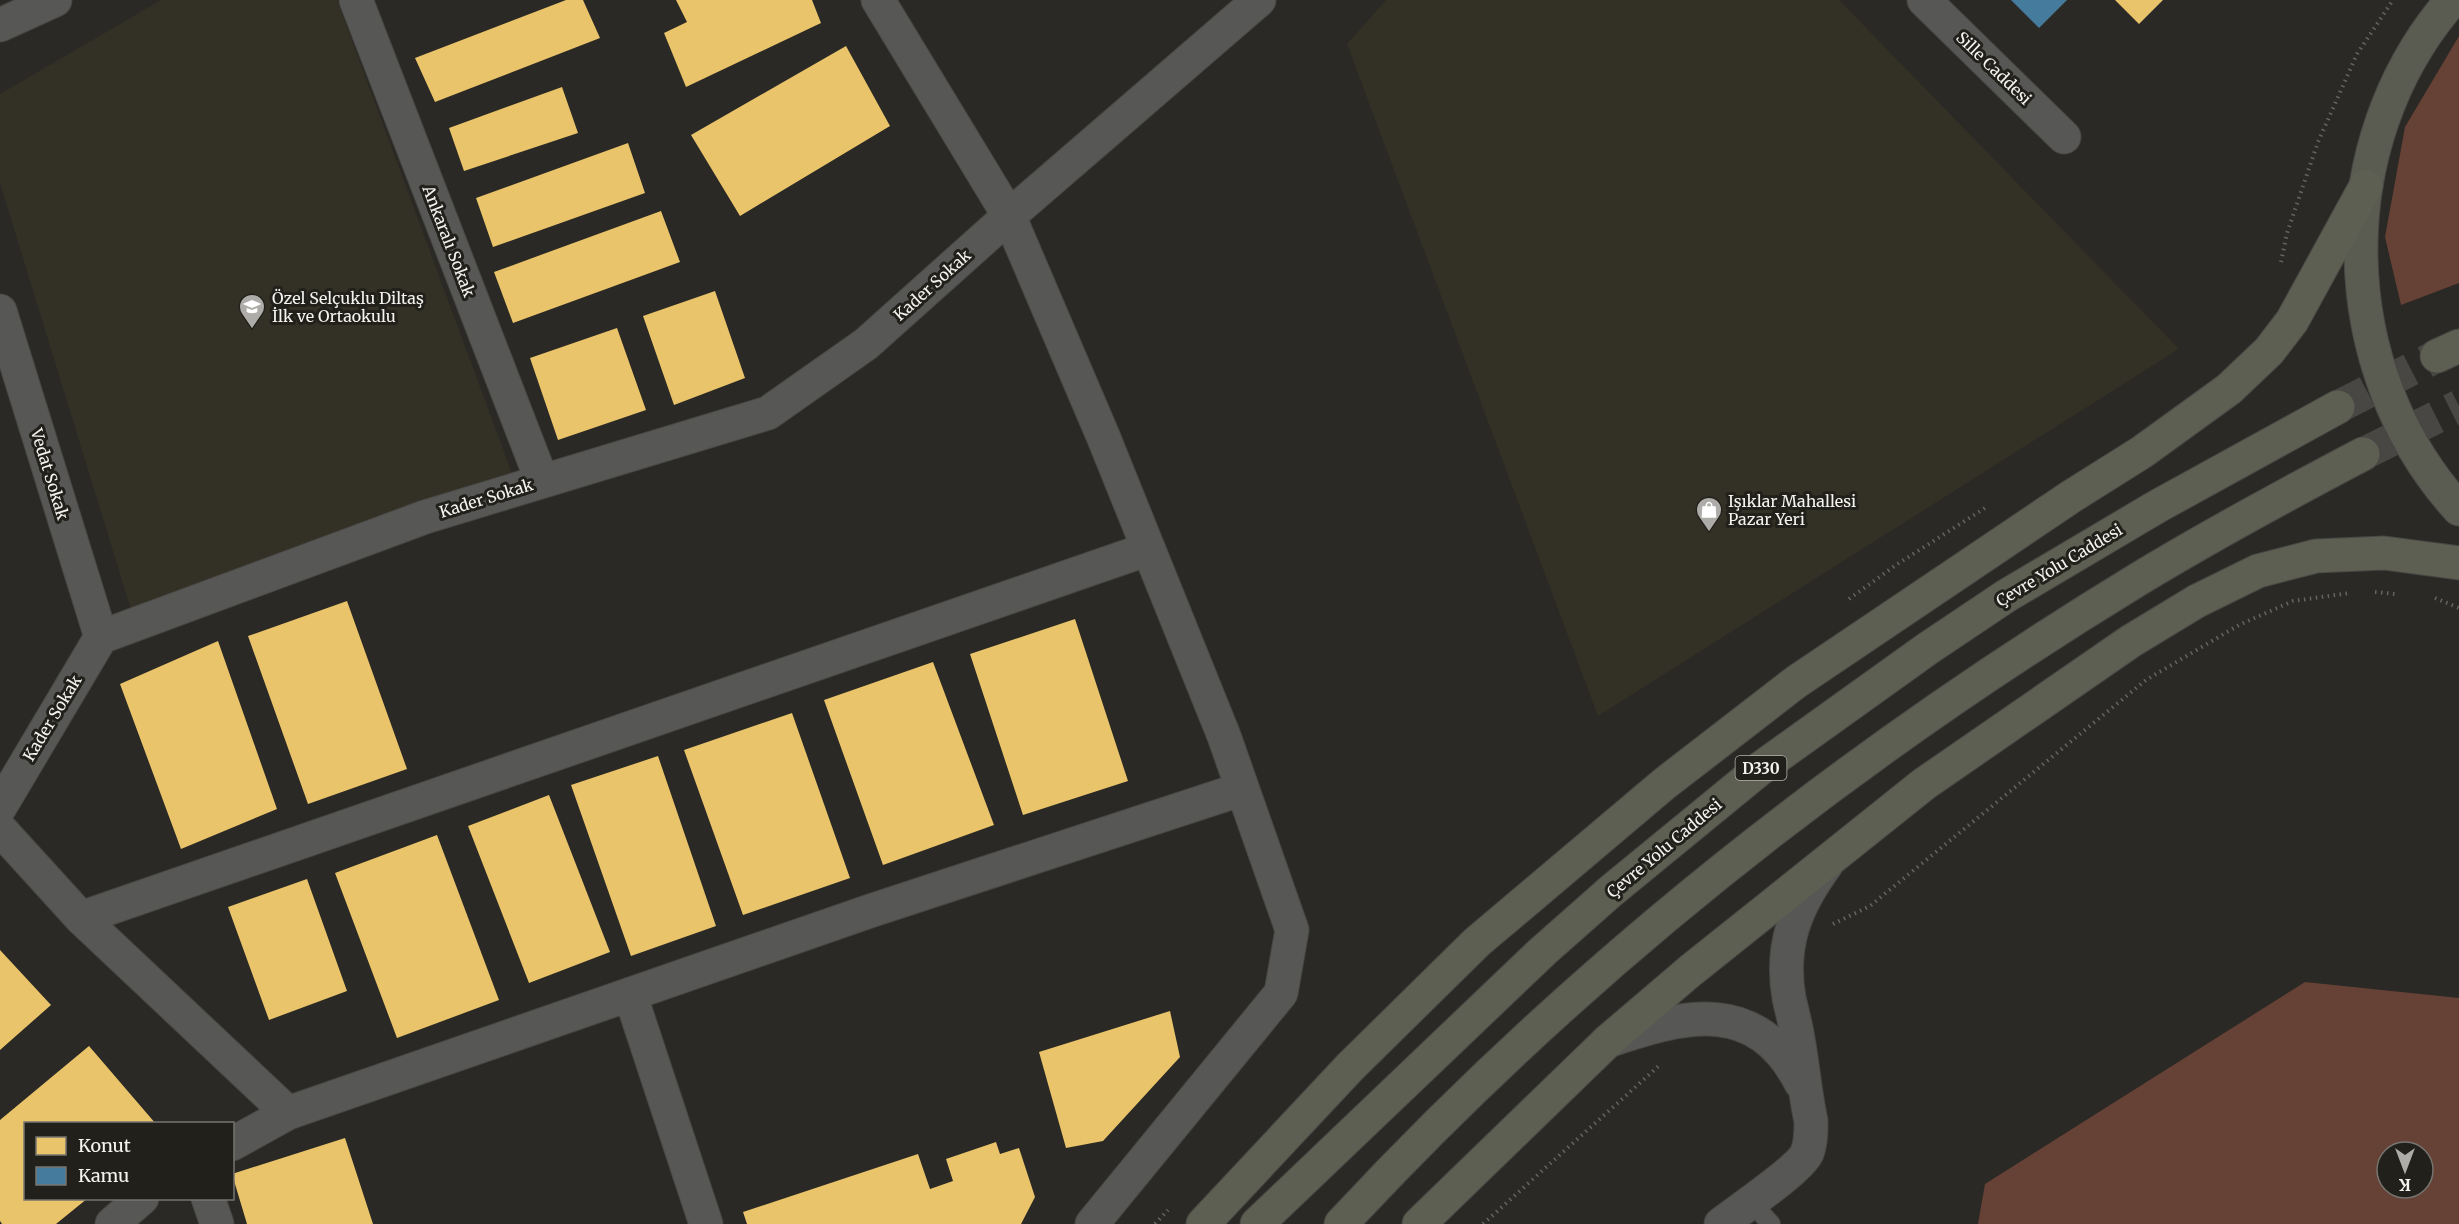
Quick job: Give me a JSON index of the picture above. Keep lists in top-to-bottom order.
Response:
{
  "streets": {
    "highway": ["Çevre Yolu Caddesi", "D330"],
    "street": [
      "Sille Caddesi",
      "Ankaralı Sokak",
      "Kader Sokak",
      "Vedat Sokak"
    ]
  },
  "crossings": [
    ["Ankaralı Sokak", "Kader Sokak"],
    ["Kader Sokak", "Vedat Sokak"]
  ],
  "places": {
    "school or university": ["Özel Selçuklu Diltaş İlk ve Ortaokulu"],
    "shop": ["Işıklar Mahallesi Pazar Yeri"]
  },
  "legend": ["Konut", "Kamu"],
  "north": "bottom"
}
